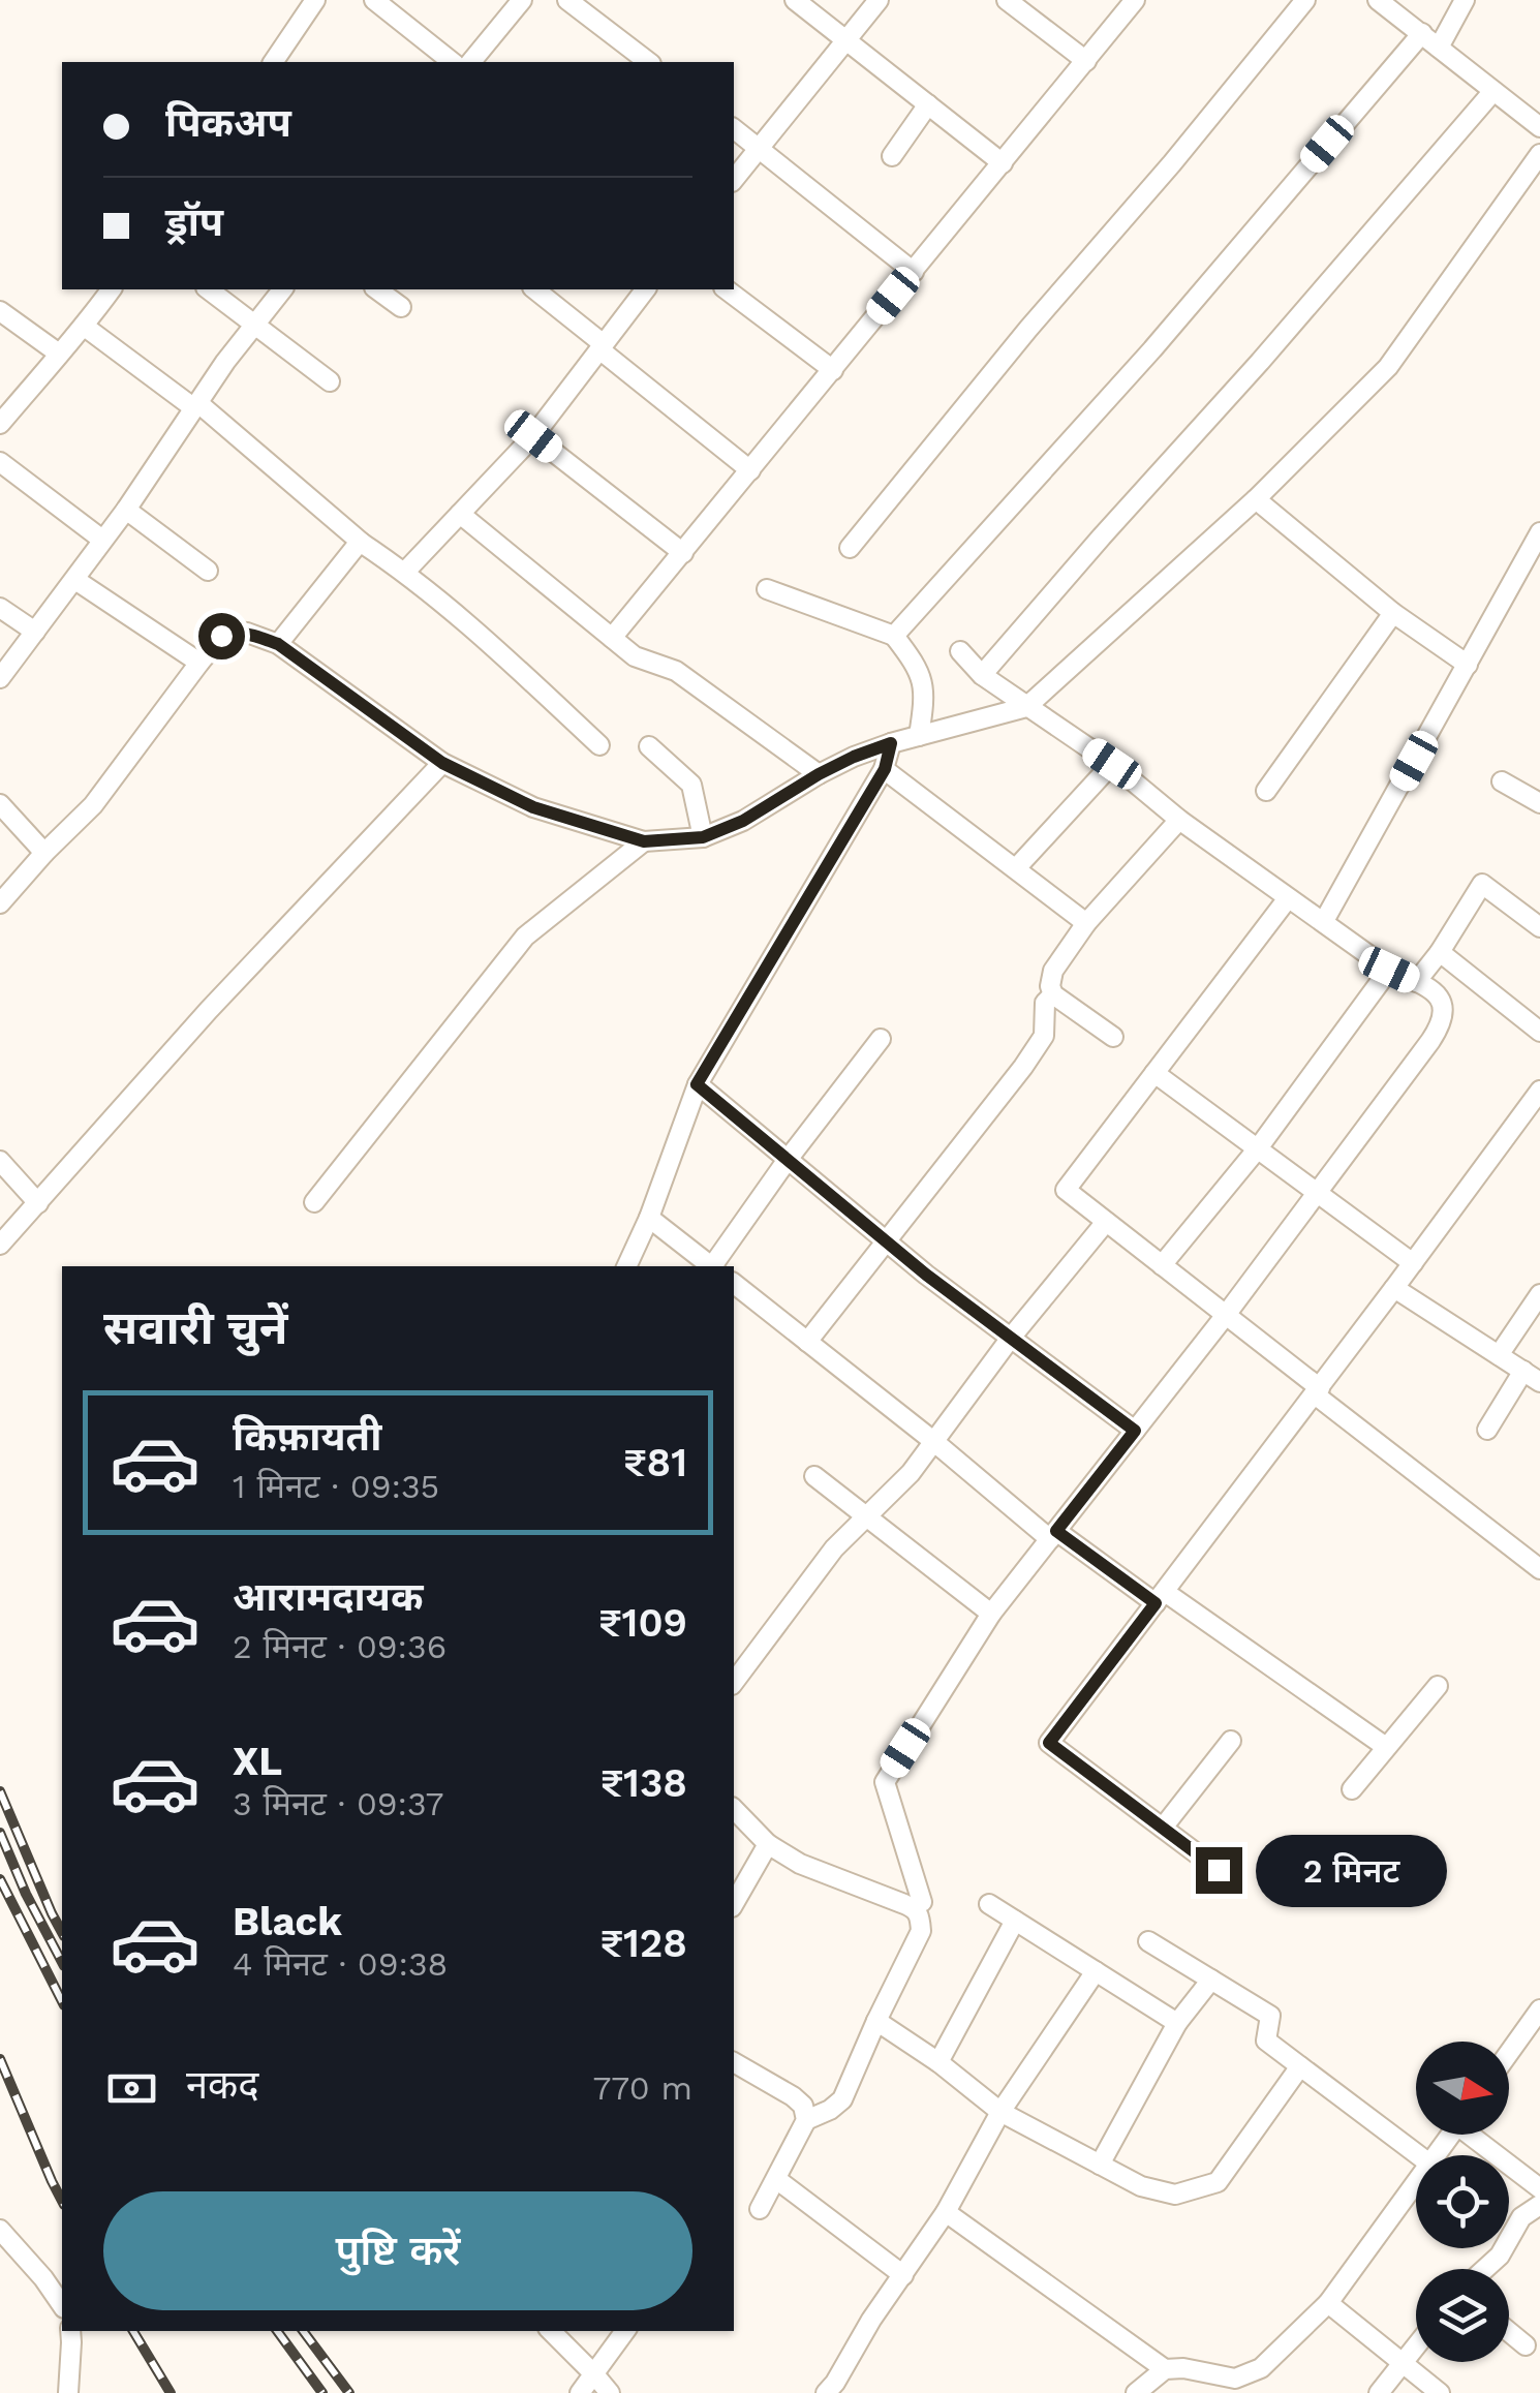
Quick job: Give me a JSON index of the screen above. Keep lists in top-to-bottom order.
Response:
{
  "north": "right",
  "page": {
    "banner": ["पिकअप", "ड्रॉप"],
    "heading": "सवारी चुनें",
    "list": [
      {
        "name": "किफ़ायती",
        "note": "1 मिनट · 09:35",
        "value": "₹81"
      },
      {
        "name": "आरामदायक",
        "note": "2 मिनट · 09:36",
        "value": "₹109"
      },
      {
        "name": "XL",
        "note": "3 मिनट · 09:37",
        "value": "₹138"
      },
      {
        "name": "Black",
        "note": "4 मिनट · 09:38",
        "value": "₹128"
      }
    ],
    "bubble": "2 मिनट",
    "pay": ["नकद", "770 m"],
    "buttons": "पुष्टि करें"
  }
}
